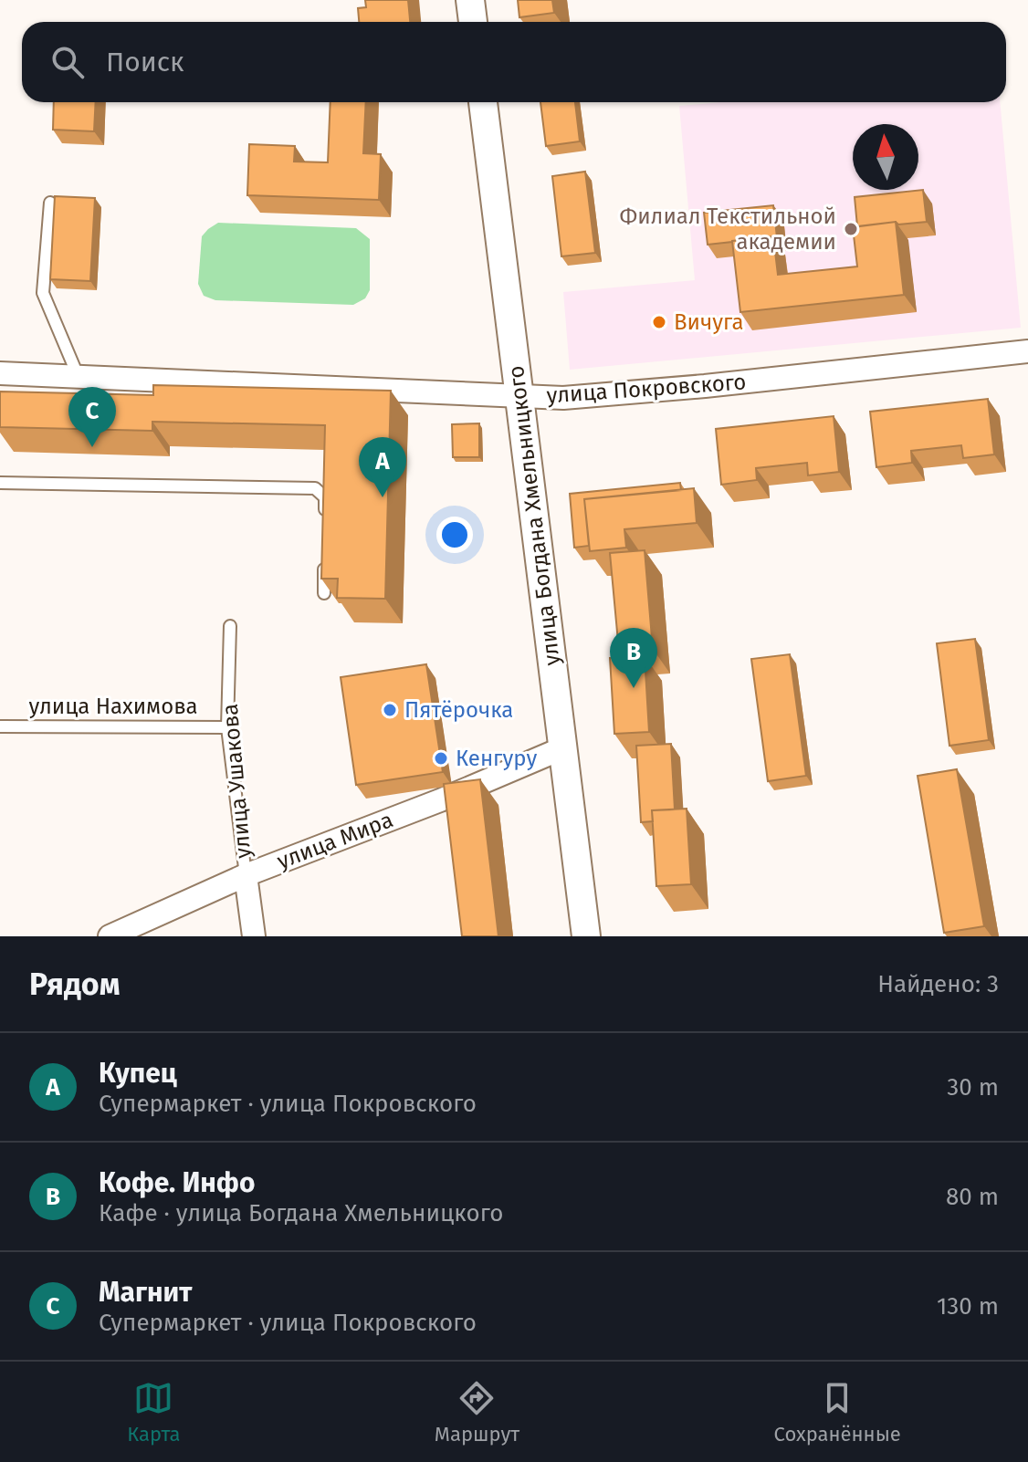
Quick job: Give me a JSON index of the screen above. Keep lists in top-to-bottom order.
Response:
{
  "streets": {
    "street": [
      "улица Покровского",
      "улица Богдана Хмельницкого",
      "улица Ушакова",
      "улица Мира"
    ],
    "lane": ["улица Нахимова"]
  },
  "crossings": [
    ["улица Покровского", "улица Богдана Хмельницкого"],
    ["улица Богдана Хмельницкого", "улица Мира"],
    ["улица Нахимова", "улица Ушакова"],
    ["улица Ушакова", "улица Мира"]
  ],
  "places": [
    "Филиал Текстильной академии",
    "Вичуга",
    "Пятёрочка",
    "Кенгуру"
  ],
  "north": "top",
  "page": {
    "search": "Поиск",
    "pins": ["C", "A", "B"],
    "heading": ["Рядом", "Найдено: 3"],
    "list": [
      {
        "mark": "A",
        "name": "Купец",
        "note": "Супермаркет · улица Покровского",
        "value": "30 m"
      },
      {
        "mark": "B",
        "name": "Кофе. Инфо",
        "note": "Кафе · улица Богдана Хмельницкого",
        "value": "80 m"
      },
      {
        "mark": "C",
        "name": "Магнит",
        "note": "Супермаркет · улица Покровского",
        "value": "130 m"
      }
    ],
    "nav": ["Карта", "Маршрут", "Сохранённые"]
  }
}
